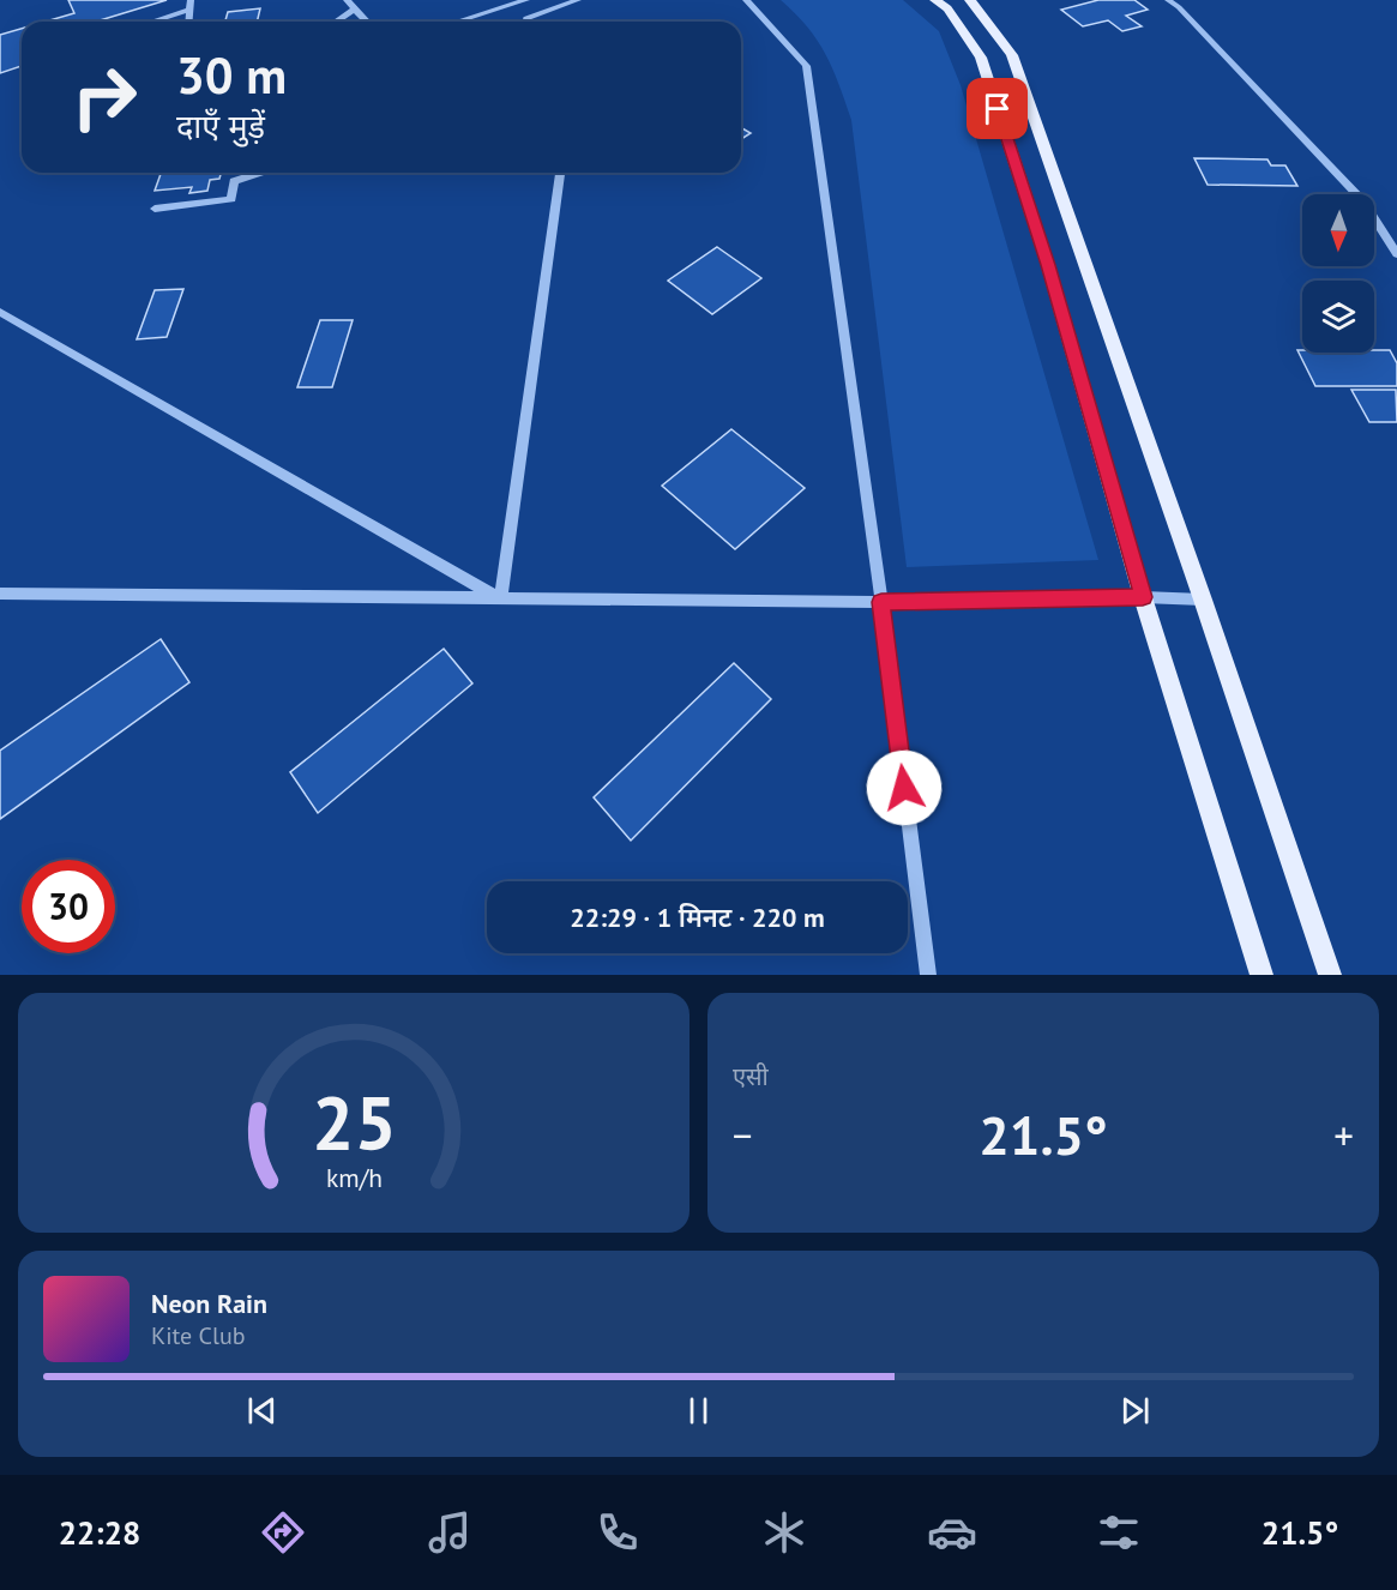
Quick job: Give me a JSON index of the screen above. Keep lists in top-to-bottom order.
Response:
{
  "north": "bottom",
  "page": {
    "turn": ["30 m", "दाएँ मुड़ें"],
    "limit": "30",
    "trip": "22:29 · 1 मिनट · 220 m",
    "tile": "एसी",
    "heat": ["−", "21.5°", "+"],
    "song": ["Neon Rain", "Kite Club"],
    "tabs": ["22:28", "21.5°"],
    "gauge": ["25", "km/h"]
  }
}
